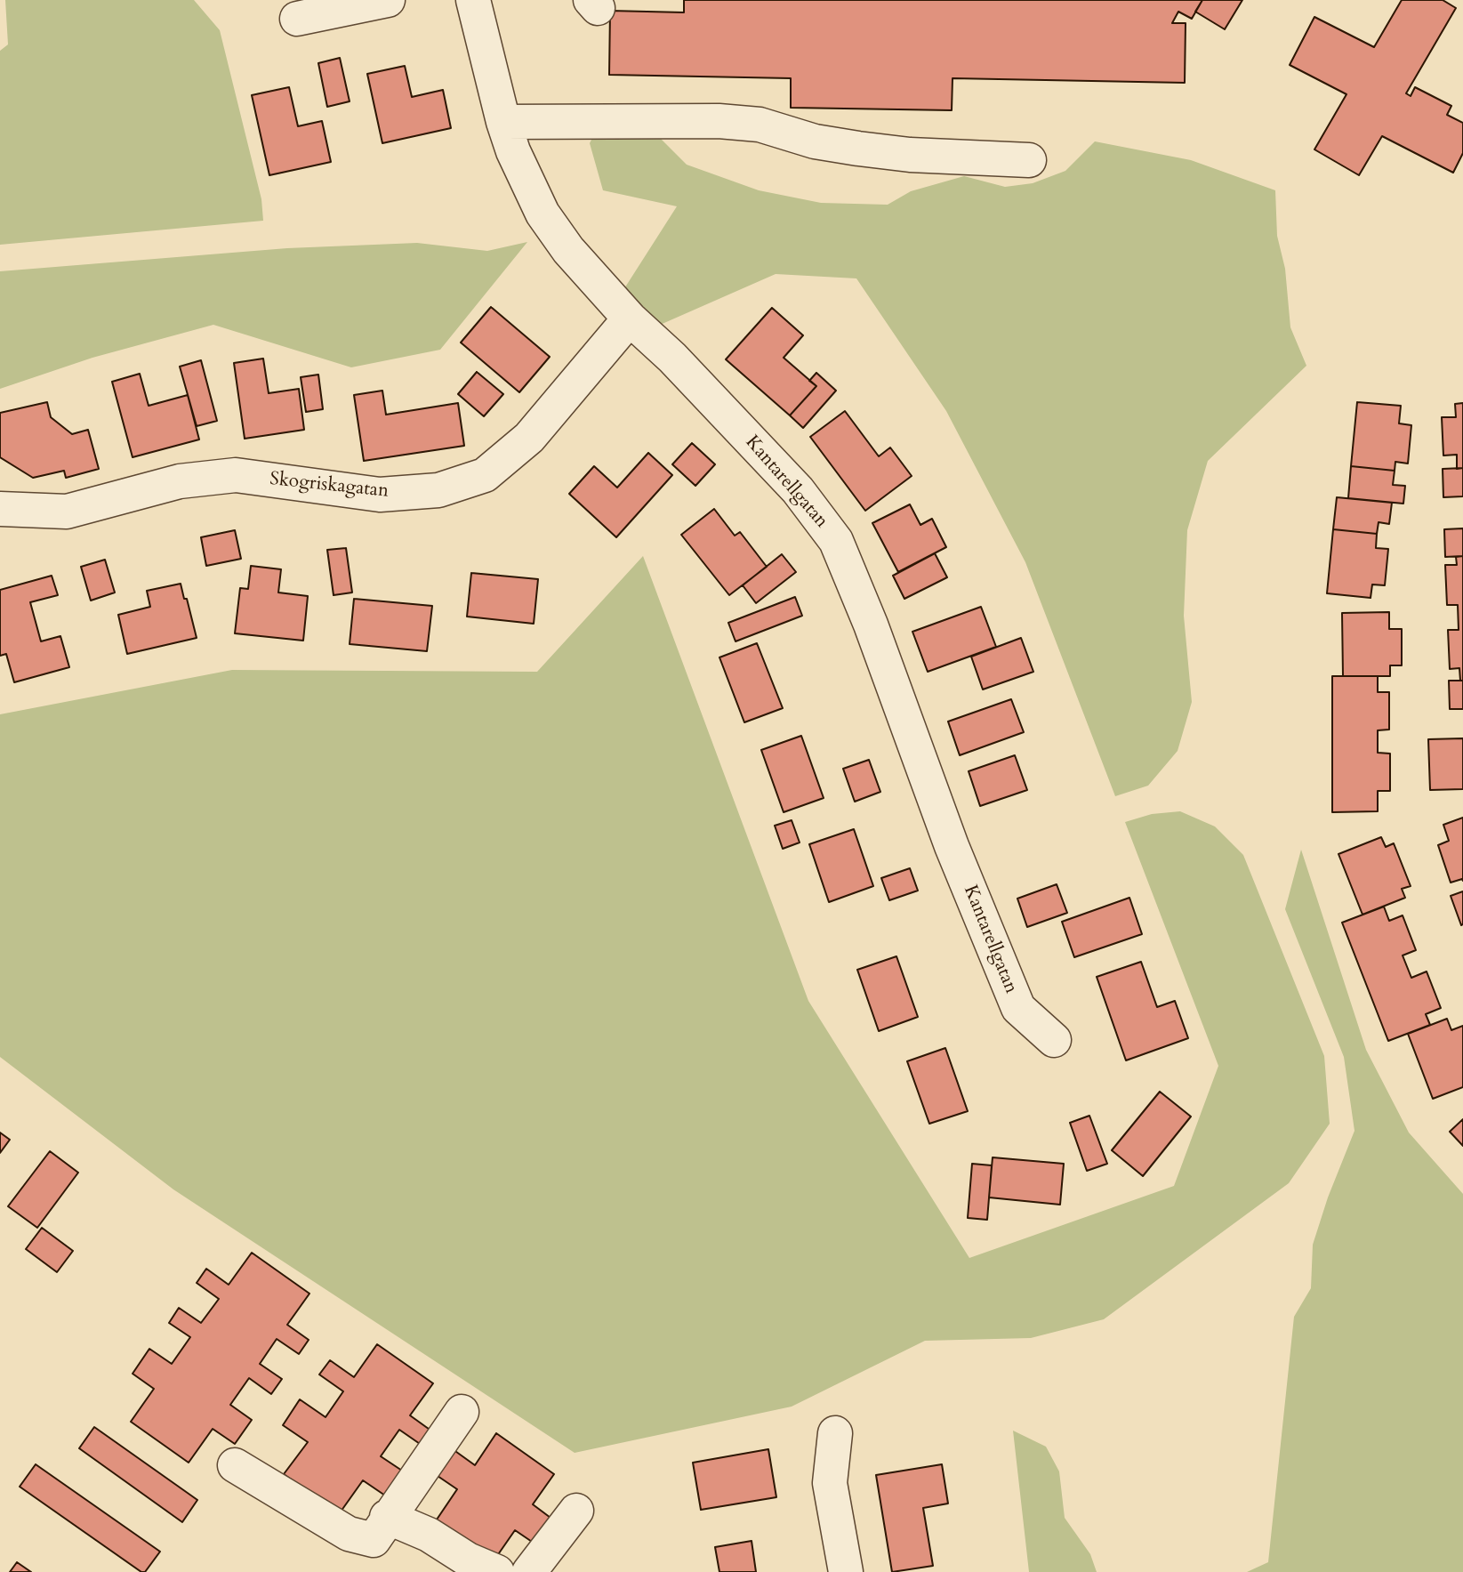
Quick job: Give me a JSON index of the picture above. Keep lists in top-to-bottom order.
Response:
{
  "streets": {
    "street": ["Kantarellgatan", "Skogriskagatan"]
  },
  "crossings": [
    ["Kantarellgatan", "Skogriskagatan"]
  ]
}
